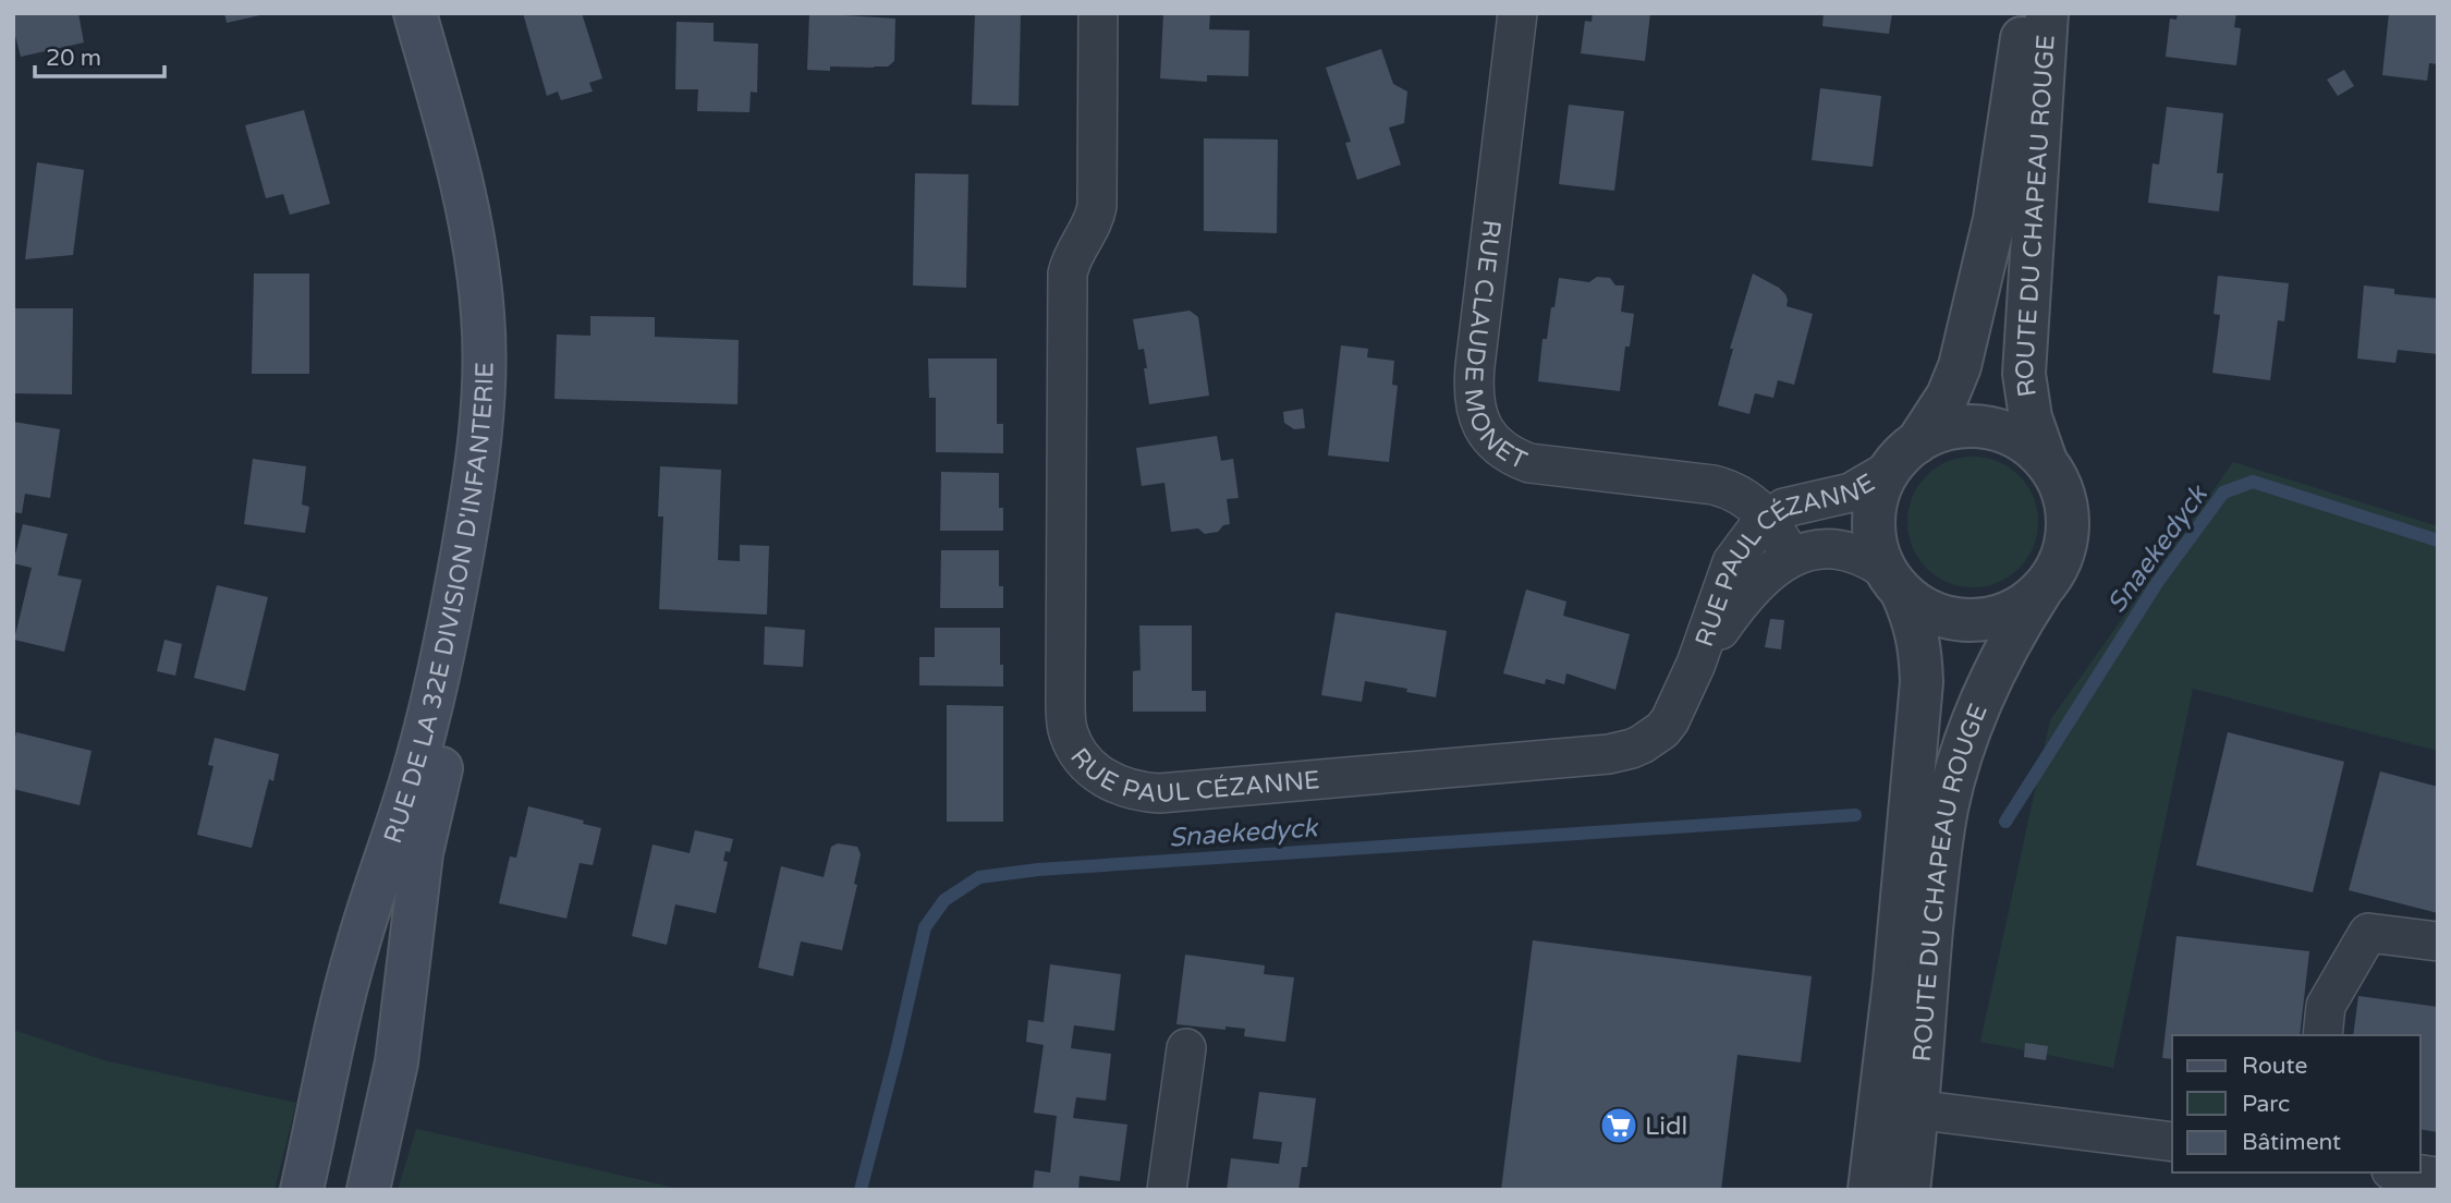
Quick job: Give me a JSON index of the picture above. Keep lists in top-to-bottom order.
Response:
{
  "streets": {
    "main road": ["RUE DE LA 32E DIVISION D'INFANTERIE"],
    "street": ["ROUTE DU CHAPEAU ROUGE", "RUE CLAUDE MONET", "RUE PAUL CÉZANNE"]
  },
  "crossings": [
    ["ROUTE DU CHAPEAU ROUGE", "RUE PAUL CÉZANNE"],
    ["RUE CLAUDE MONET", "RUE PAUL CÉZANNE"]
  ],
  "water": ["Snaekedyck"],
  "places": {
    "supermarket": ["Lidl"]
  },
  "legend": ["Route", "Parc", "Bâtiment"],
  "scale_bar": "20 m"
}
